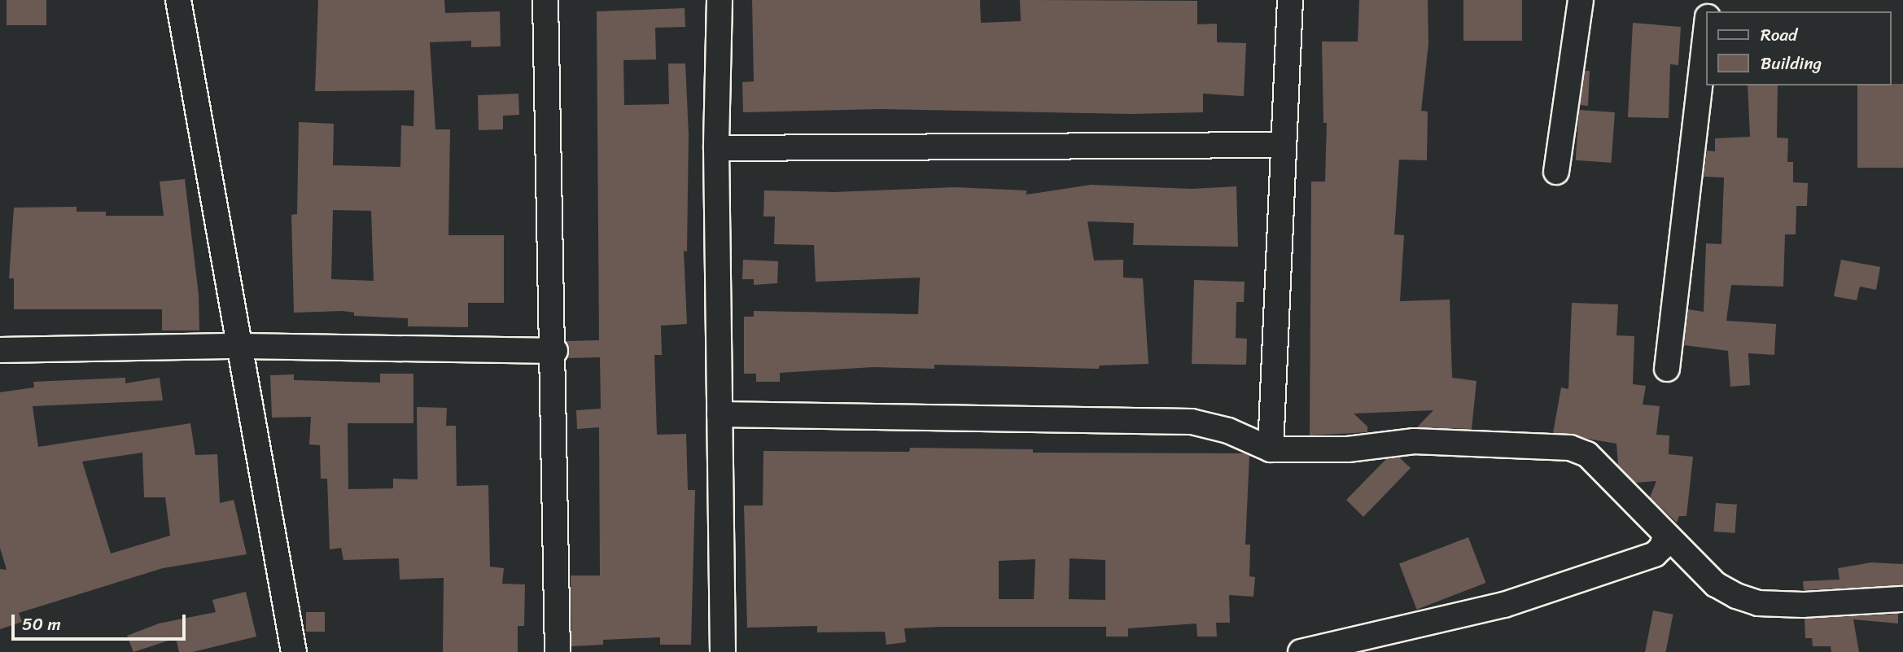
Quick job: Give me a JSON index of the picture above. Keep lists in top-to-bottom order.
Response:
{
  "legend": ["Road", "Building"],
  "scale_bar": "50 m"
}
